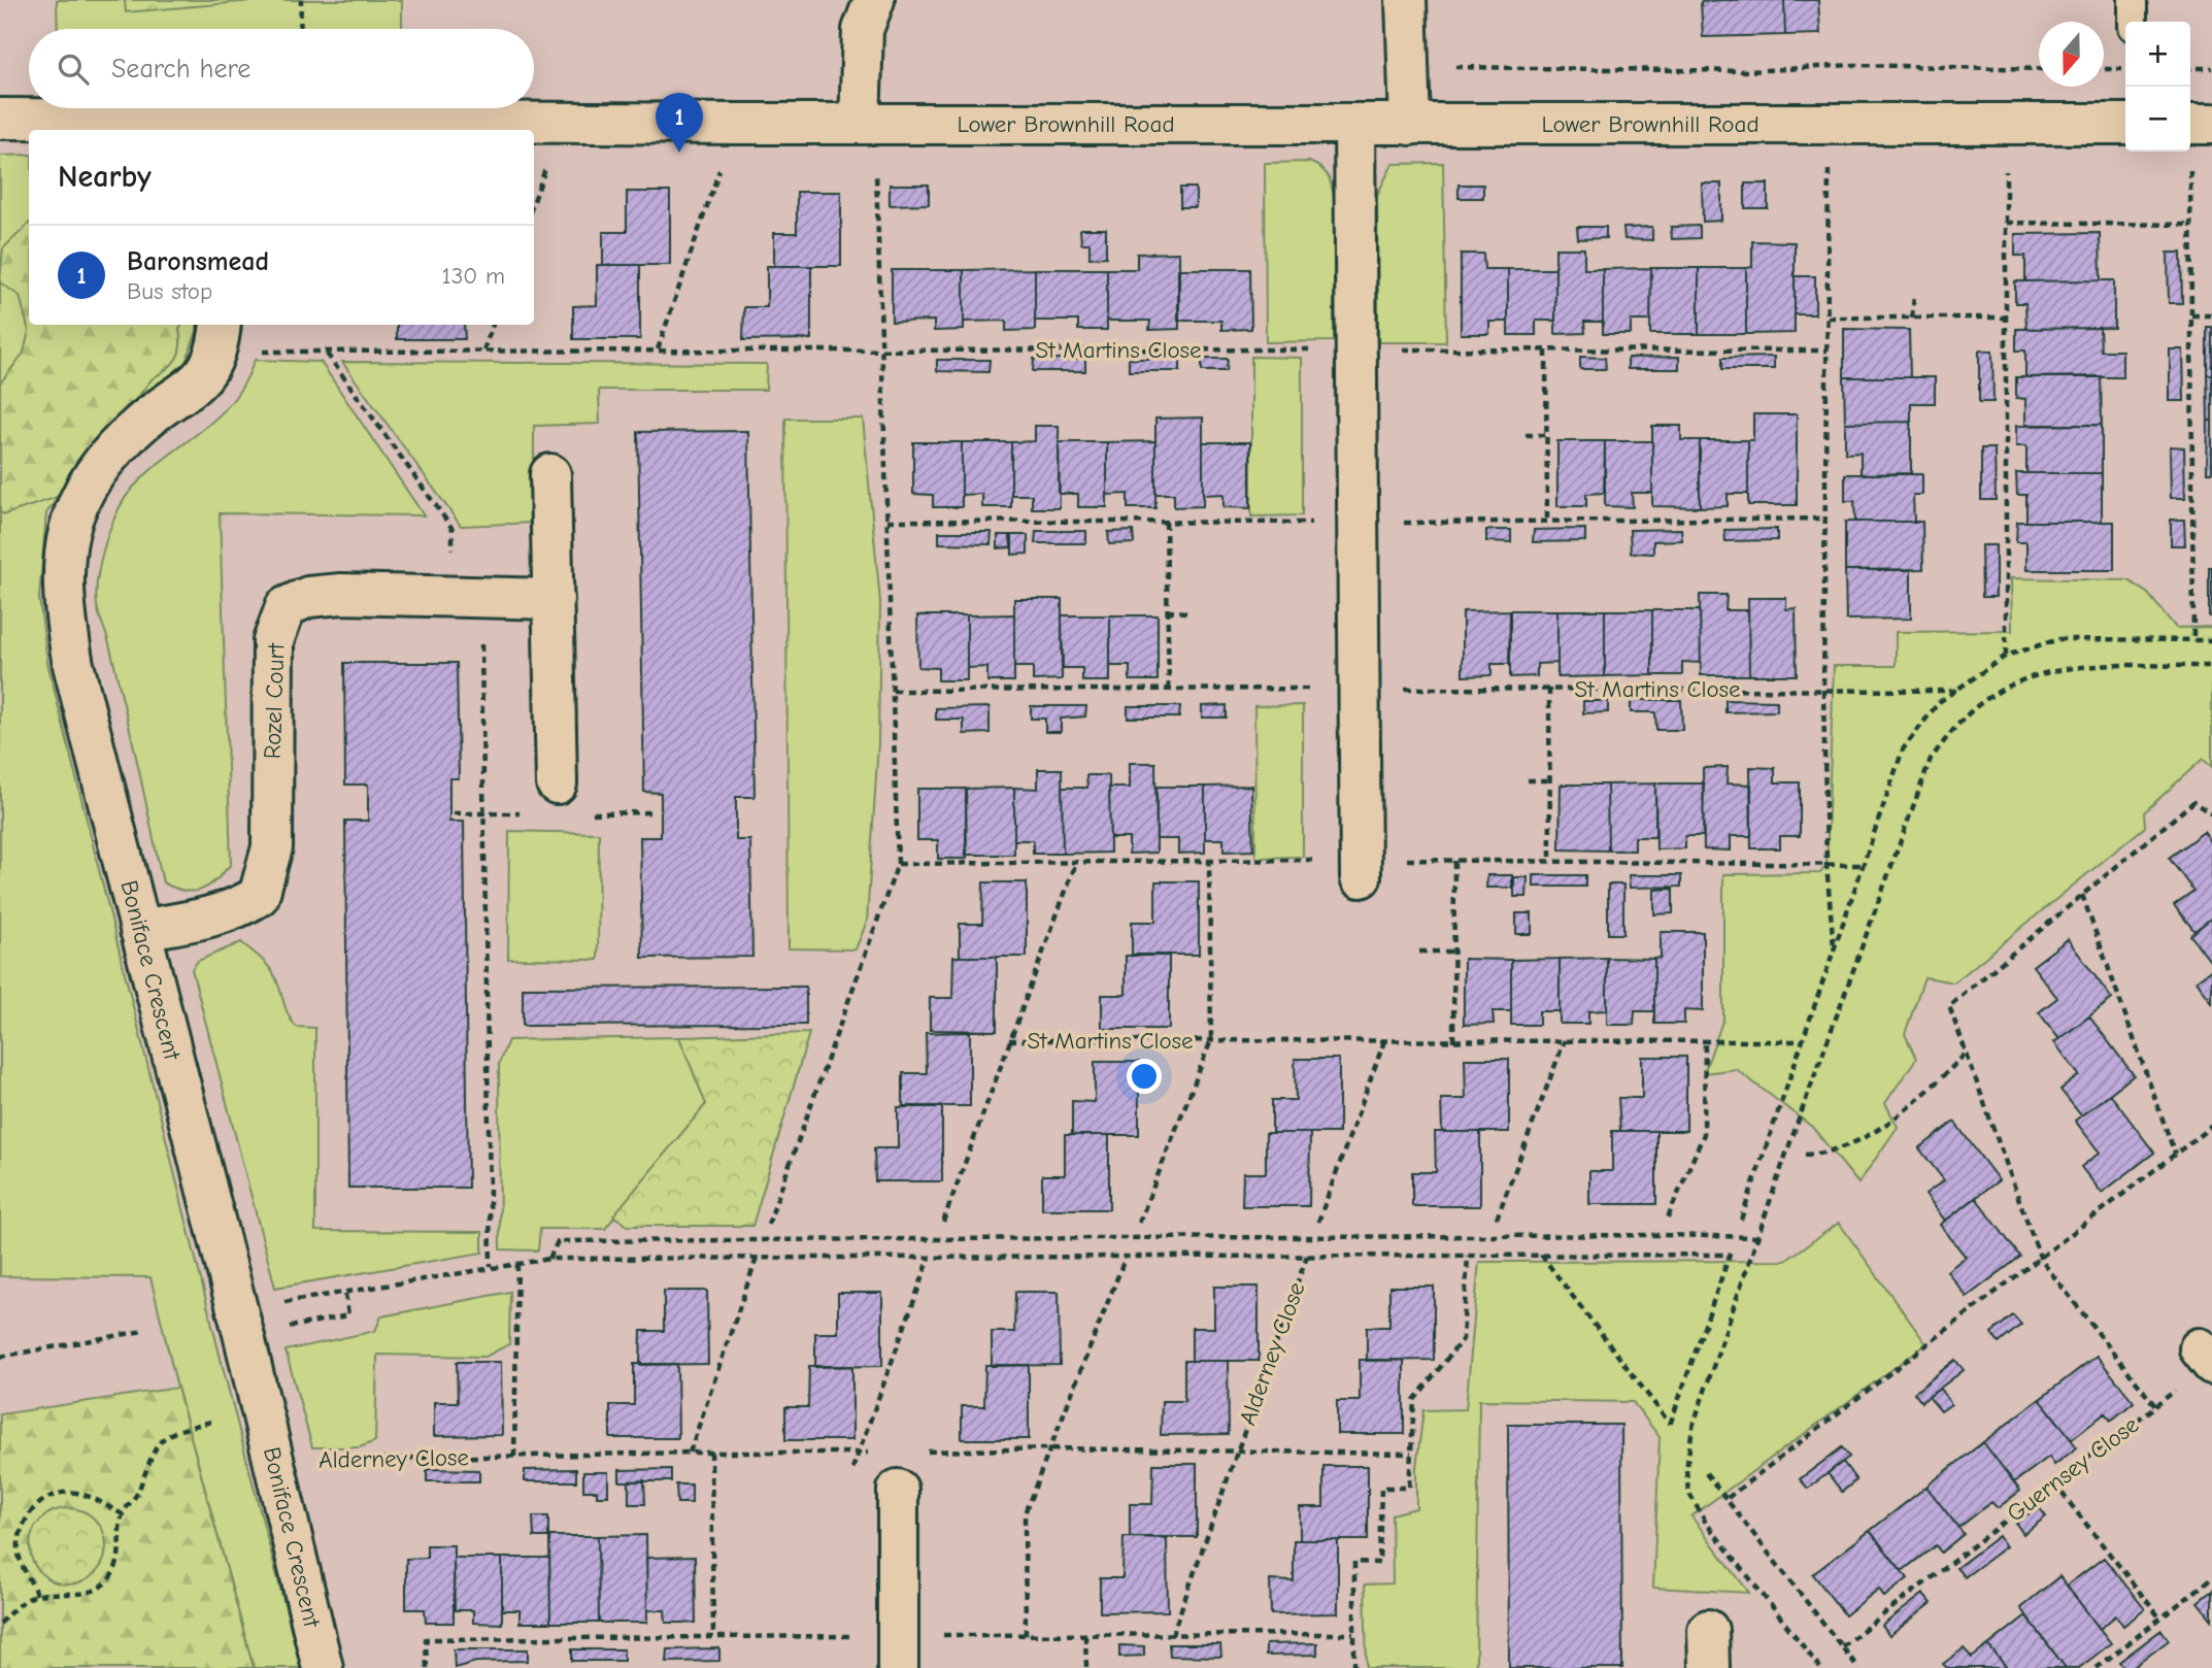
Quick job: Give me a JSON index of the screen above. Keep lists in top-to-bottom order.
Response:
{
  "streets": {
    "street": ["Lower Brownhill Road", "Rozel Court", "Boniface Crescent"],
    "path": ["St Martins Close", "Alderney Close", "Guernsey Close"]
  },
  "crossings": [
    ["St Martins Close", "Boniface Crescent"],
    ["Rozel Court", "Boniface Crescent"],
    ["Boniface Crescent", "Alderney Close"]
  ],
  "north": "bottom",
  "page": {
    "map_buttons": ["+", "−"],
    "search": "Search here",
    "pins": "1",
    "heading": "Nearby",
    "list": [
      {
        "mark": "1",
        "name": "Baronsmead",
        "note": "Bus stop",
        "value": "130 m"
      }
    ]
  }
}
